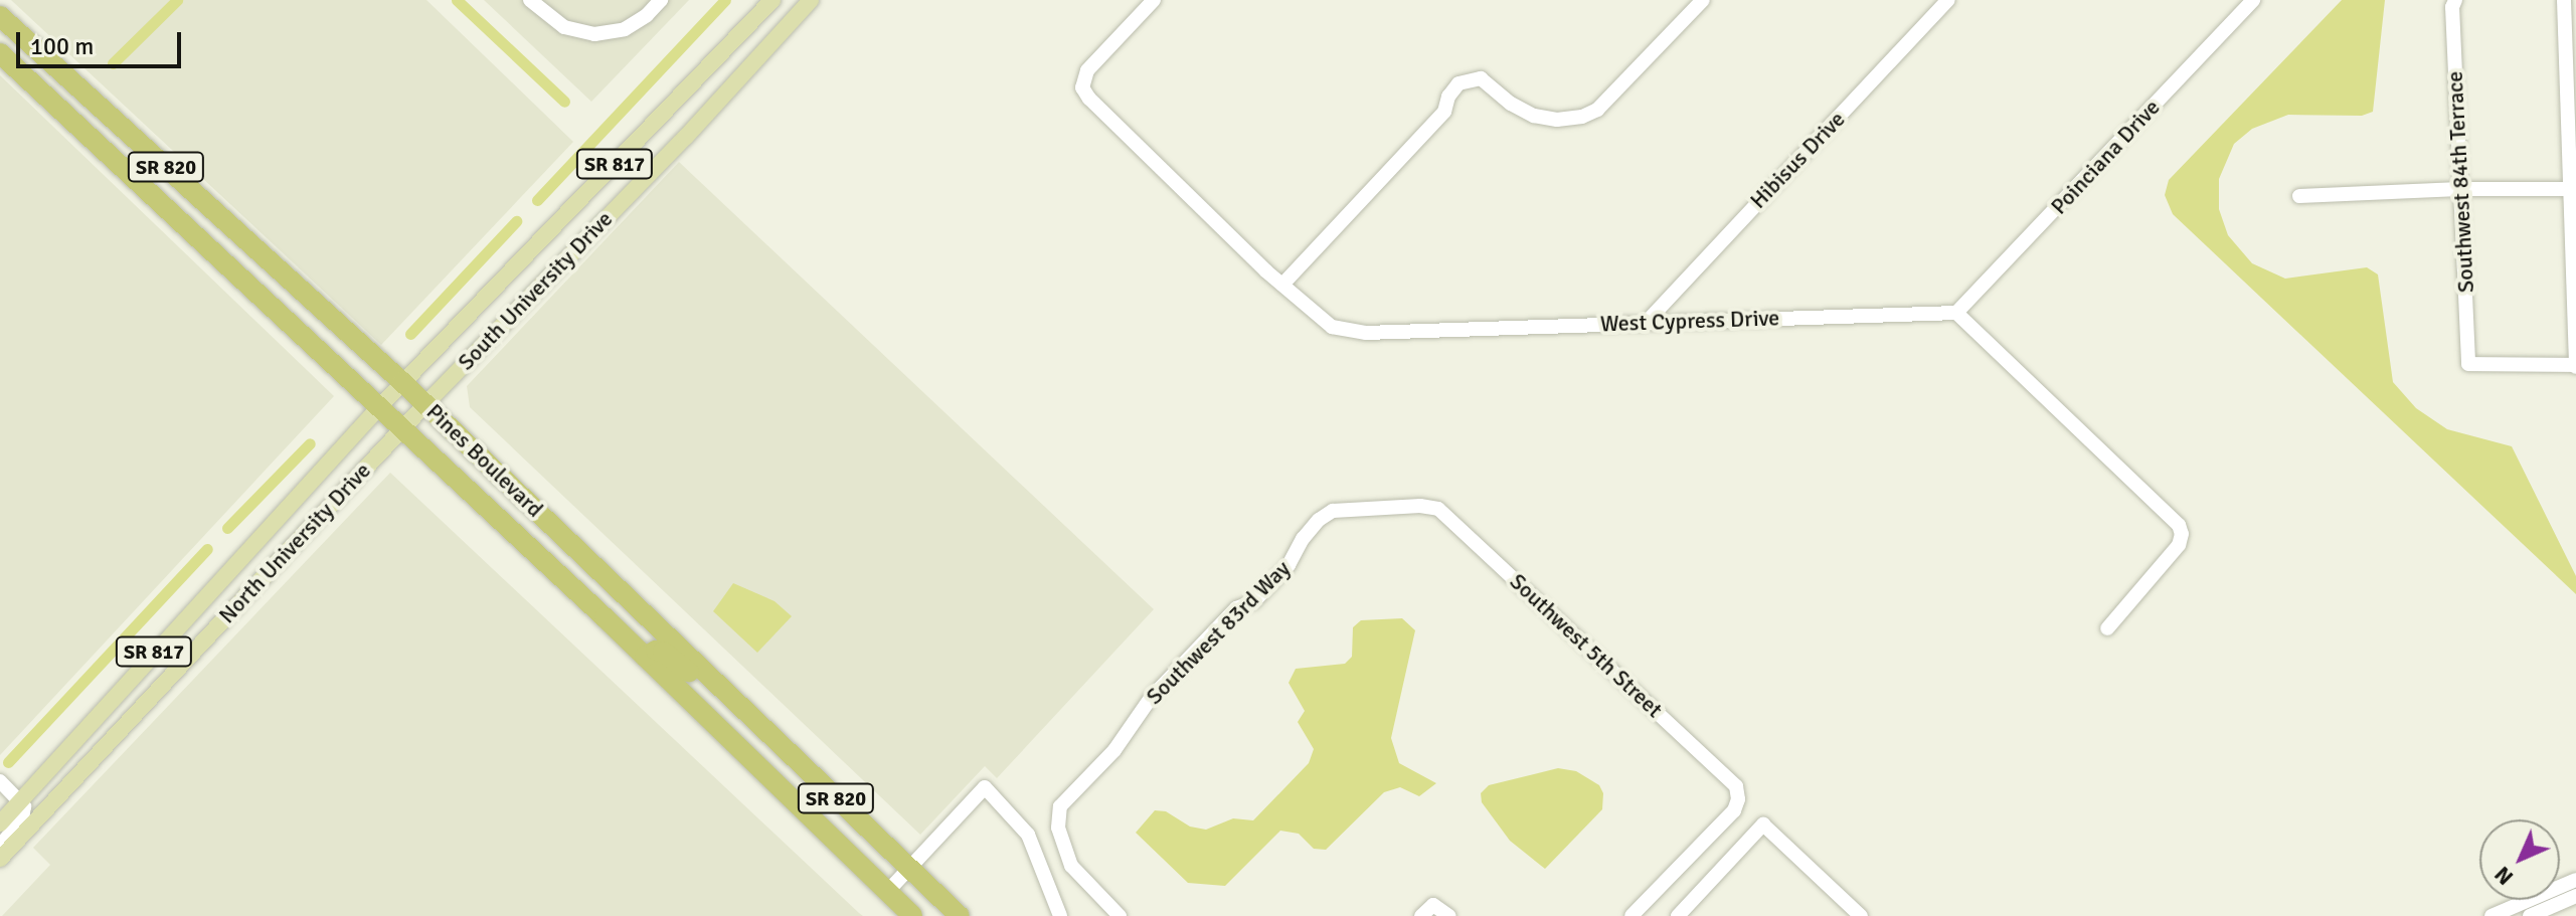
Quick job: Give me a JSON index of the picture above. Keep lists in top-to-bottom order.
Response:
{
  "streets": {
    "highway": ["SR 820", "Pines Boulevard"],
    "main road": ["SR 817", "South University Drive", "North University Drive"],
    "street": [
      "Poinciana Drive",
      "Hibisus Drive",
      "Southwest 84th Terrace",
      "West Cypress Drive",
      "Southwest 83rd Way",
      "Southwest 5th Street"
    ]
  },
  "crossings": [
    ["Poinciana Drive", "West Cypress Drive"],
    ["Hibisus Drive", "West Cypress Drive"],
    ["South University Drive", "Pines Boulevard"],
    ["South University Drive", "North University Drive"],
    ["Pines Boulevard", "North University Drive"],
    ["Southwest 83rd Way", "Southwest 5th Street"]
  ],
  "scale_bar": "100 m",
  "north": "bottom left"
}
